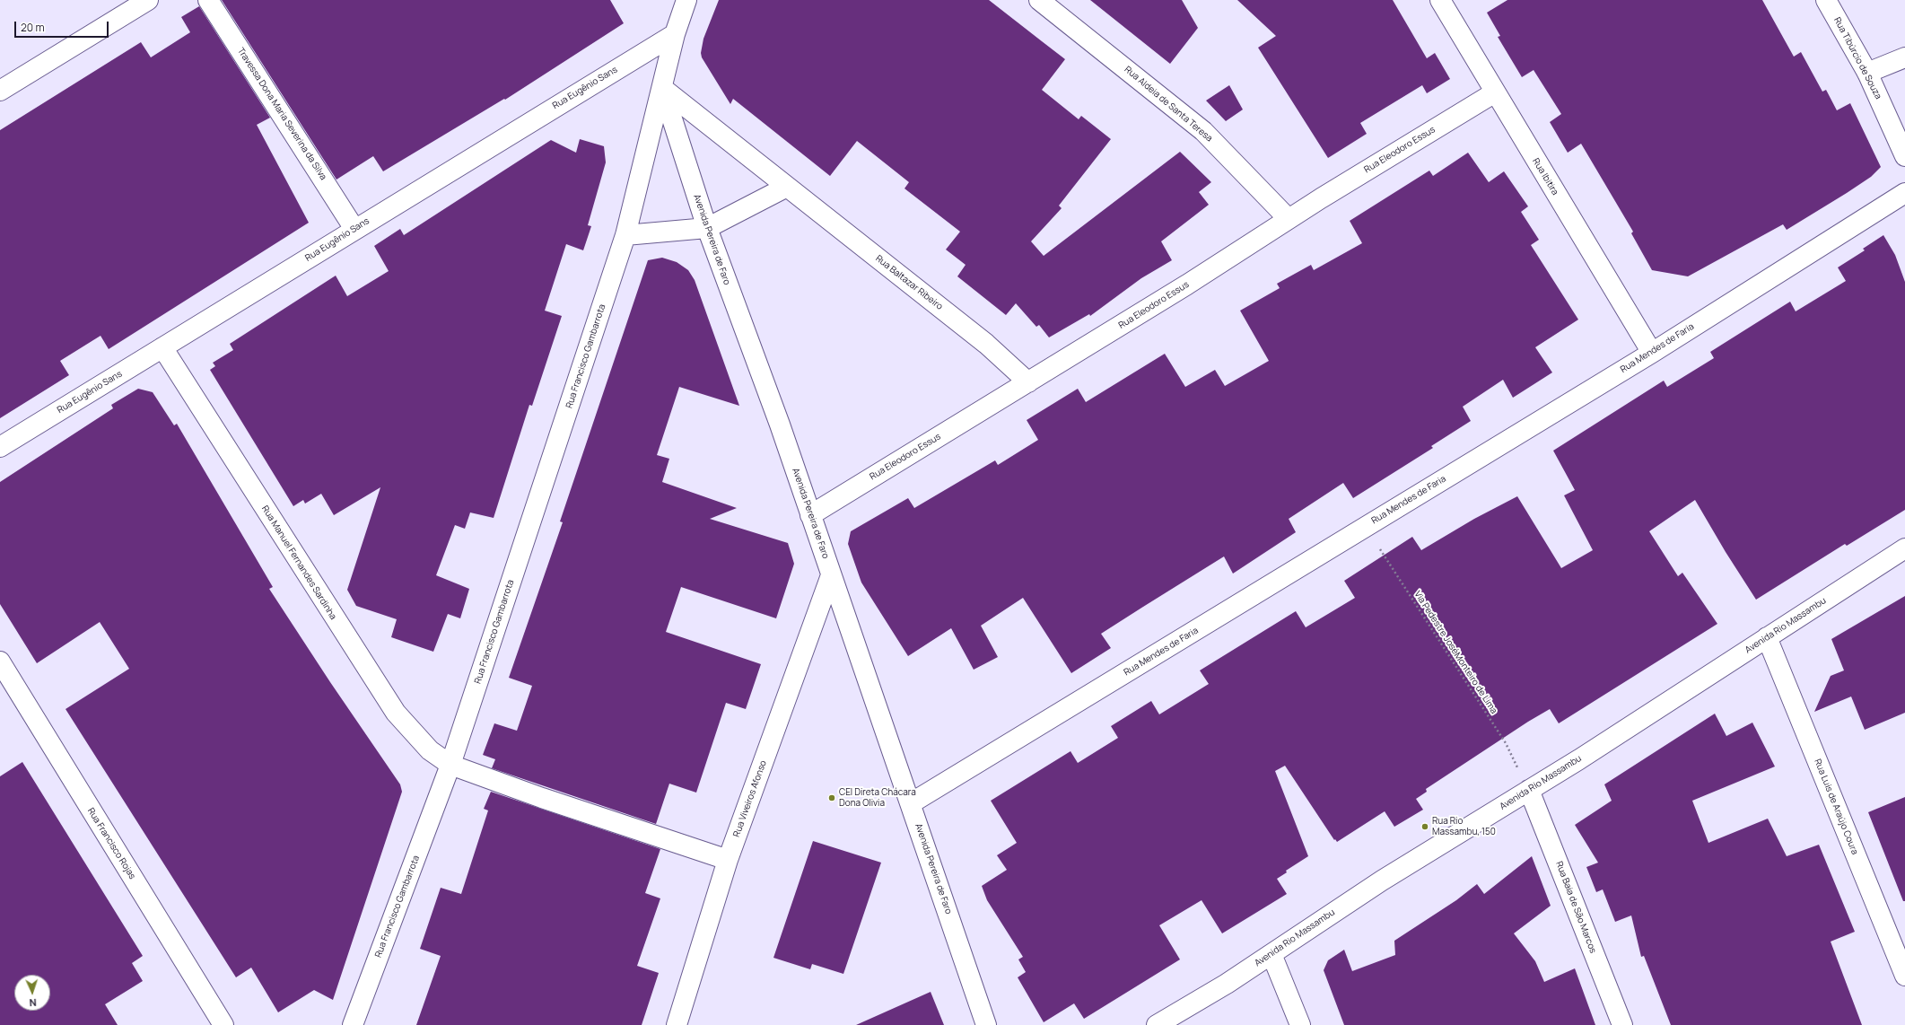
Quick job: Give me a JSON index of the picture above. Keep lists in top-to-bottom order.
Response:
{
  "streets": {
    "street": [
      "Rua Tibúrcio de Souza",
      "Rua Eugênio Sans",
      "Rua Aldeia de Santa Teresa",
      "Travessa Dona Maria Severina da Silva",
      "Rua Eleodoro Essus",
      "Rua Ibitira",
      "Avenida Pereira de Faro",
      "Rua Baltazar Ribeiro",
      "Rua Mendes de Faria",
      "Rua Francisco Gambarrota",
      "Rua Manuel Fernandes Sardinha",
      "Avenida Rio Massambu",
      "Rua Viveiros Afonso",
      "Rua Luis de Araújo Coura",
      "Rua Francisco Rojas",
      "Rua Baia de São Marcos"
    ],
    "path": ["Via Pedestre JoséMonteiro de Lima"]
  },
  "crossings": [
    ["Rua Eugênio Sans", "Travessa Dona Maria Severina da Silva"],
    ["Rua Eugênio Sans", "Rua Manuel Fernandes Sardinha"],
    ["Rua Aldeia de Santa Teresa", "Rua Eleodoro Essus"],
    ["Rua Eleodoro Essus", "Rua Ibitira"],
    ["Rua Eleodoro Essus", "Avenida Pereira de Faro"],
    ["Rua Eleodoro Essus", "Rua Baltazar Ribeiro"],
    ["Rua Ibitira", "Rua Mendes de Faria"],
    ["Avenida Pereira de Faro", "Rua Baltazar Ribeiro"],
    ["Avenida Pereira de Faro", "Rua Mendes de Faria"],
    ["Avenida Pereira de Faro", "Rua Francisco Gambarrota"],
    ["Avenida Pereira de Faro", "Rua Viveiros Afonso"],
    ["Rua Baltazar Ribeiro", "Rua Francisco Gambarrota"],
    ["Rua Mendes de Faria", "Via Pedestre JoséMonteiro de Lima"],
    ["Rua Francisco Gambarrota", "Rua Manuel Fernandes Sardinha"],
    ["Rua Manuel Fernandes Sardinha", "Rua Viveiros Afonso"],
    ["Avenida Rio Massambu", "Via Pedestre JoséMonteiro de Lima"],
    ["Avenida Rio Massambu", "Rua Luis de Araújo Coura"],
    ["Avenida Rio Massambu", "Rua Baia de São Marcos"],
    ["Via Pedestre JoséMonteiro de Lima", "Rua Baia de São Marcos"]
  ],
  "places": ["CEI Direta Chácara Dona Olivia", "Rua Rio Massambu, 150"],
  "scale_bar": "20 m",
  "north": "bottom"
}
